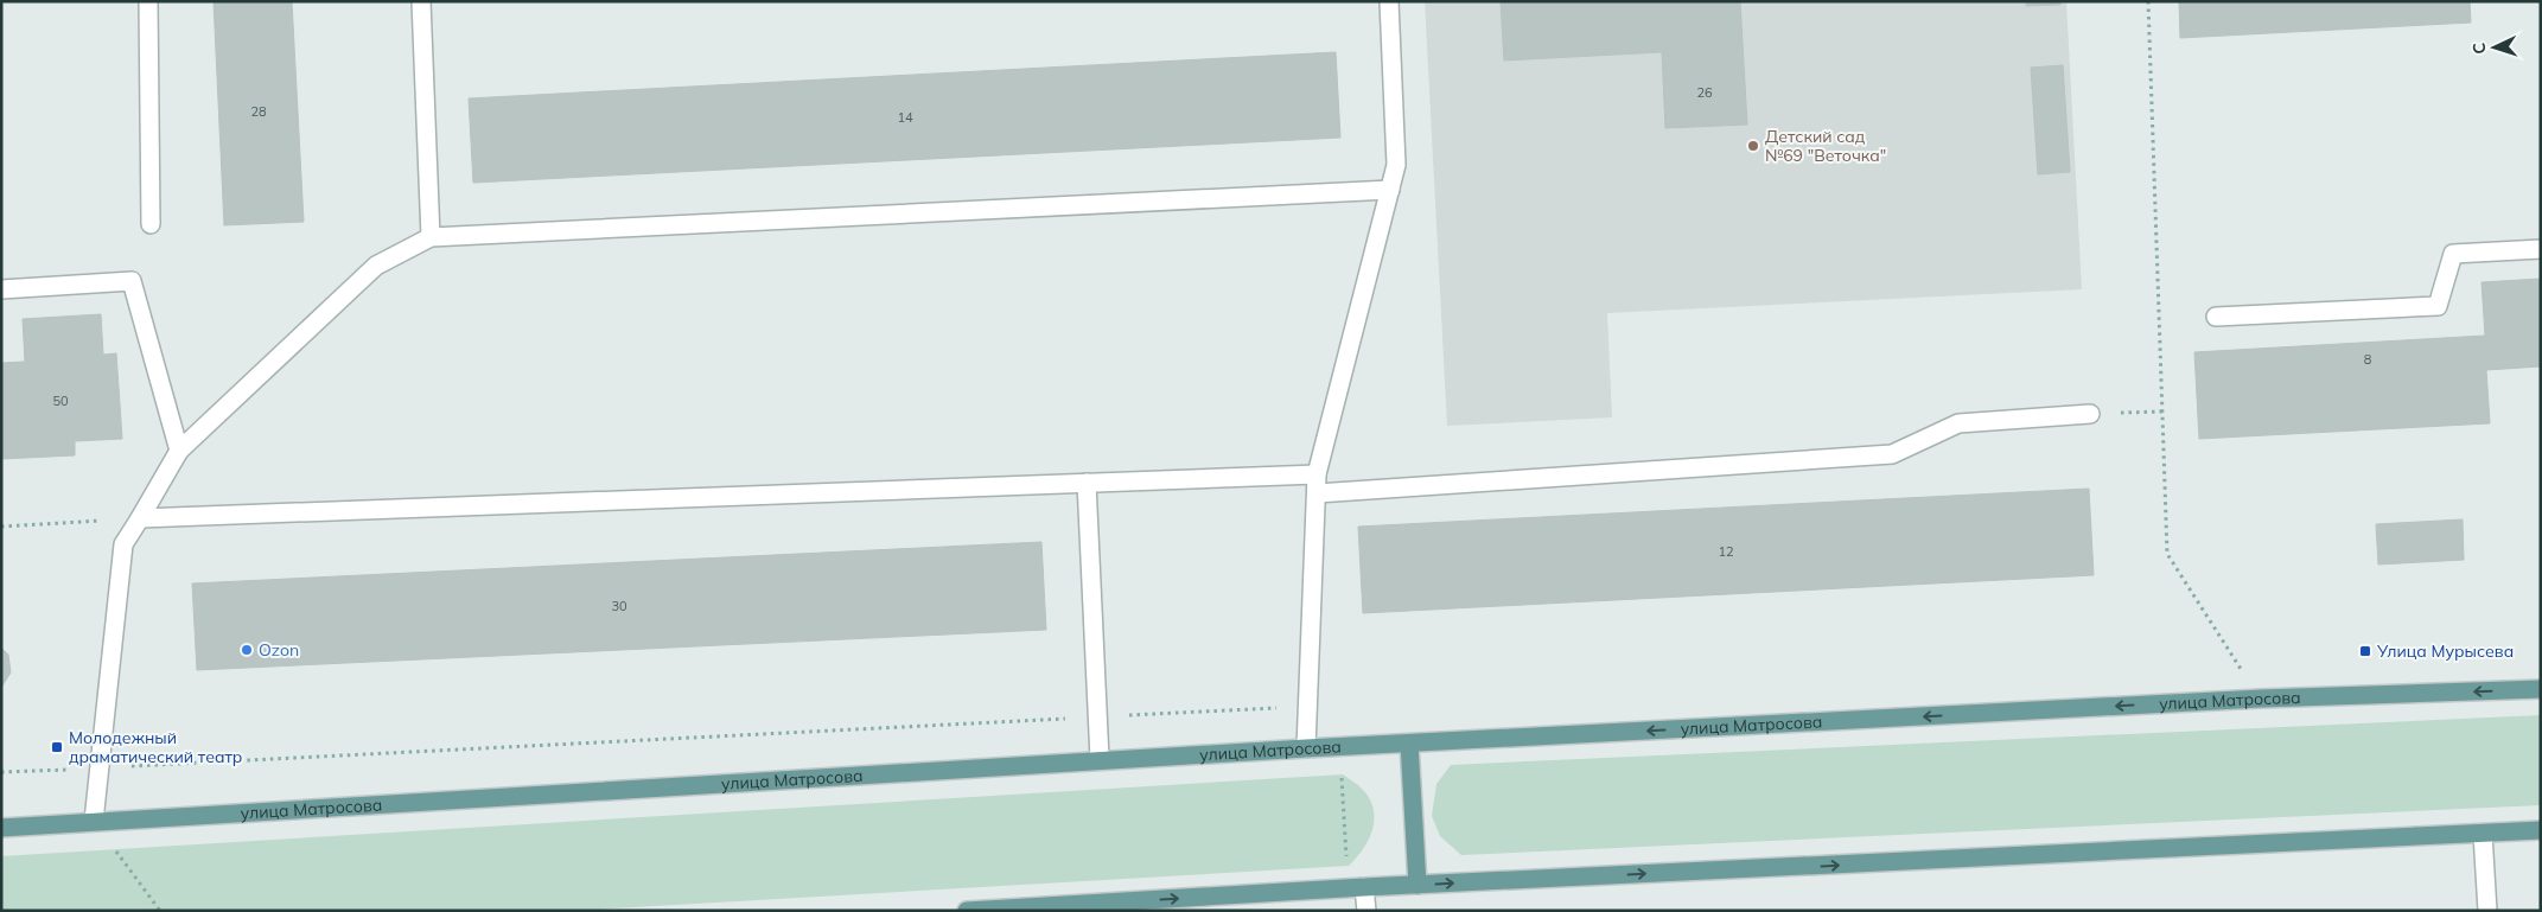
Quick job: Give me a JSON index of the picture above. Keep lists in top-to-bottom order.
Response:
{
  "streets": {
    "main road": ["улица Матросова"]
  },
  "places": {
    "other": ["Детский сад №69 \"Веточка\"", "Ozon"],
    "transit": ["Улица Мурысева", "Молодежный драматический театр"]
  },
  "house_numbers": [
    "26",
    "28",
    "14",
    "8",
    "50",
    "12",
    "30"
  ],
  "north": "left"
}
